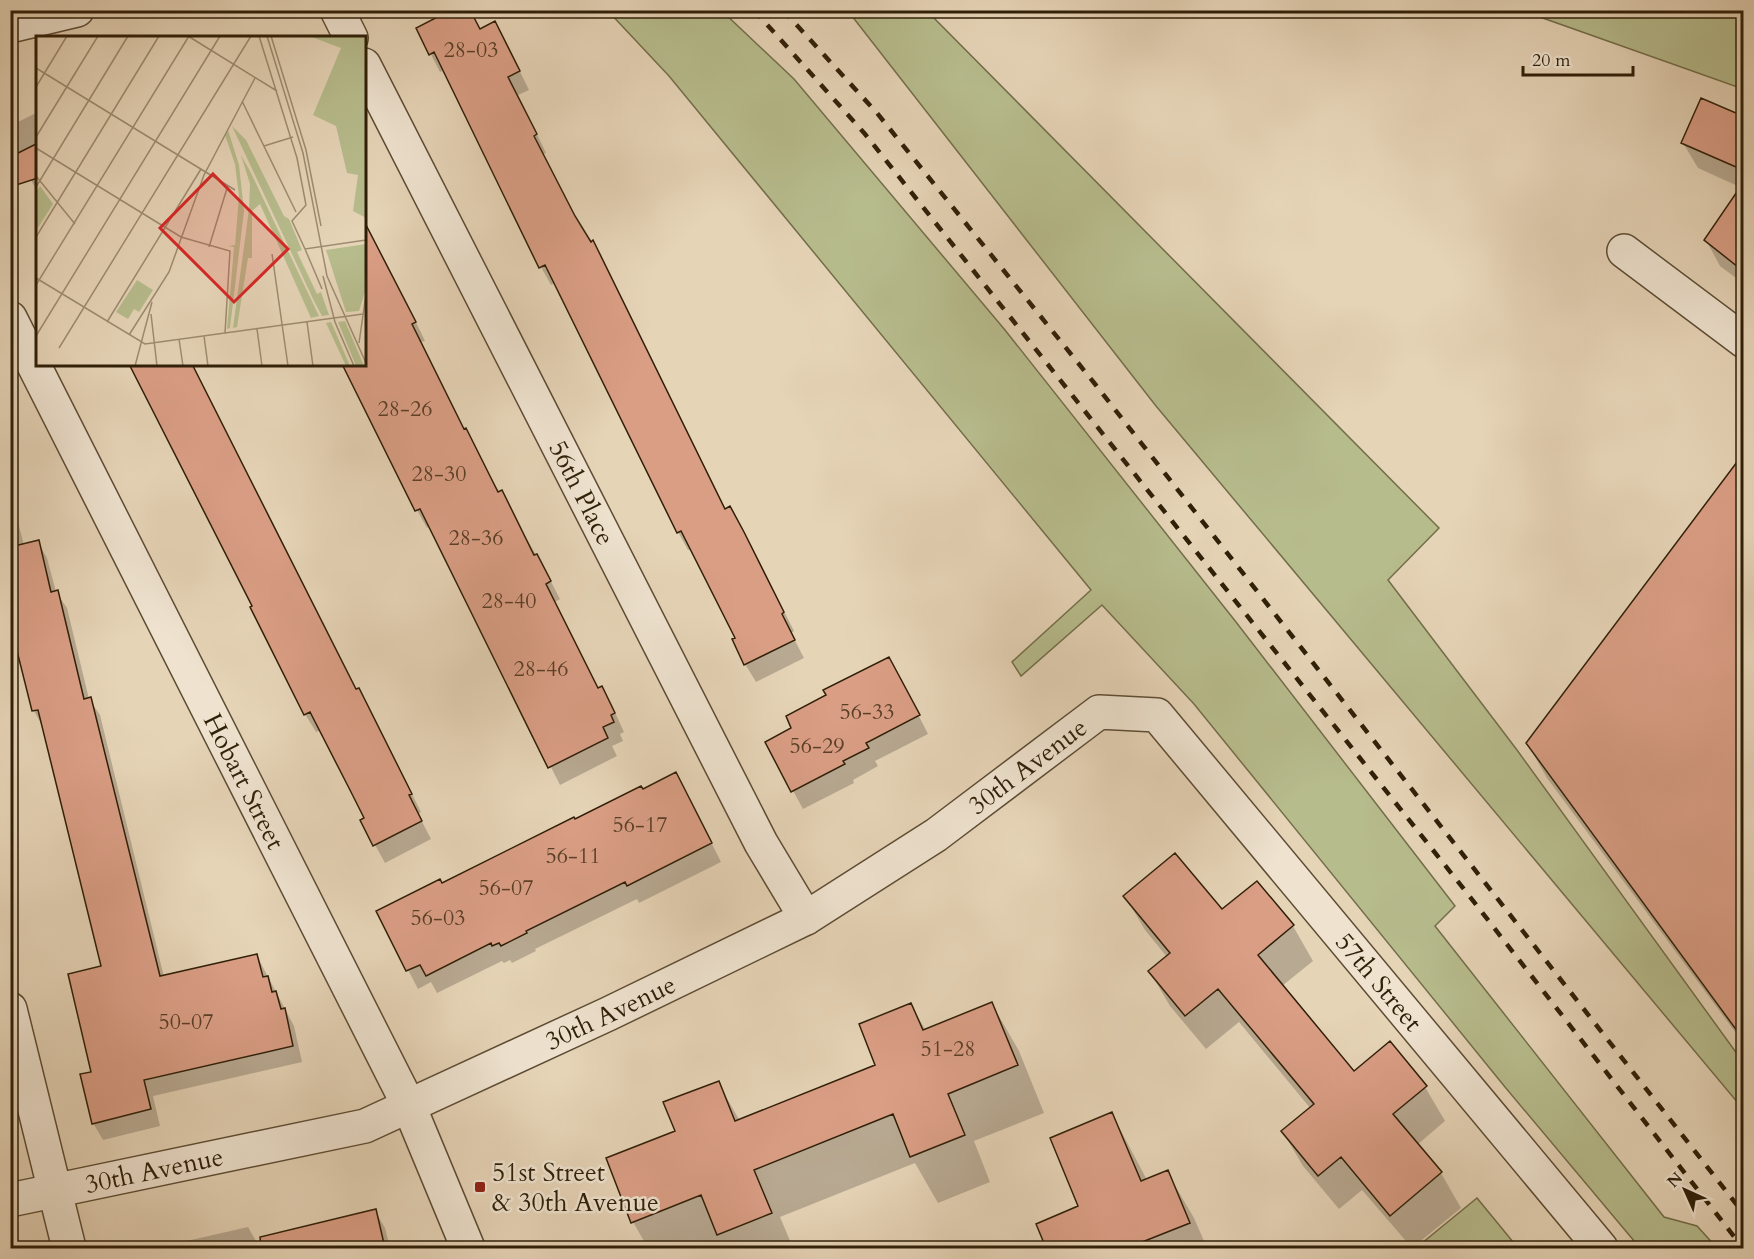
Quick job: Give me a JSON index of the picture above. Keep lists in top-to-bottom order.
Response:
{
  "streets": {
    "street": [
      "56th Place",
      "30th Avenue",
      "Hobart Street",
      "57th Street"
    ]
  },
  "crossings": [
    ["56th Place", "30th Avenue"],
    ["30th Avenue", "Hobart Street"],
    ["30th Avenue", "57th Street"]
  ],
  "places": {
    "transit": ["51st Street & 30th Avenue"]
  },
  "house_numbers": [
    "28-03",
    "28-26",
    "28-30",
    "28-36",
    "28-40",
    "28-46",
    "56-33",
    "56-29",
    "56-17",
    "56-11",
    "56-07",
    "56-03",
    "50-07",
    "51-28"
  ],
  "scale_bar": "20 m",
  "north": "top left"
}
